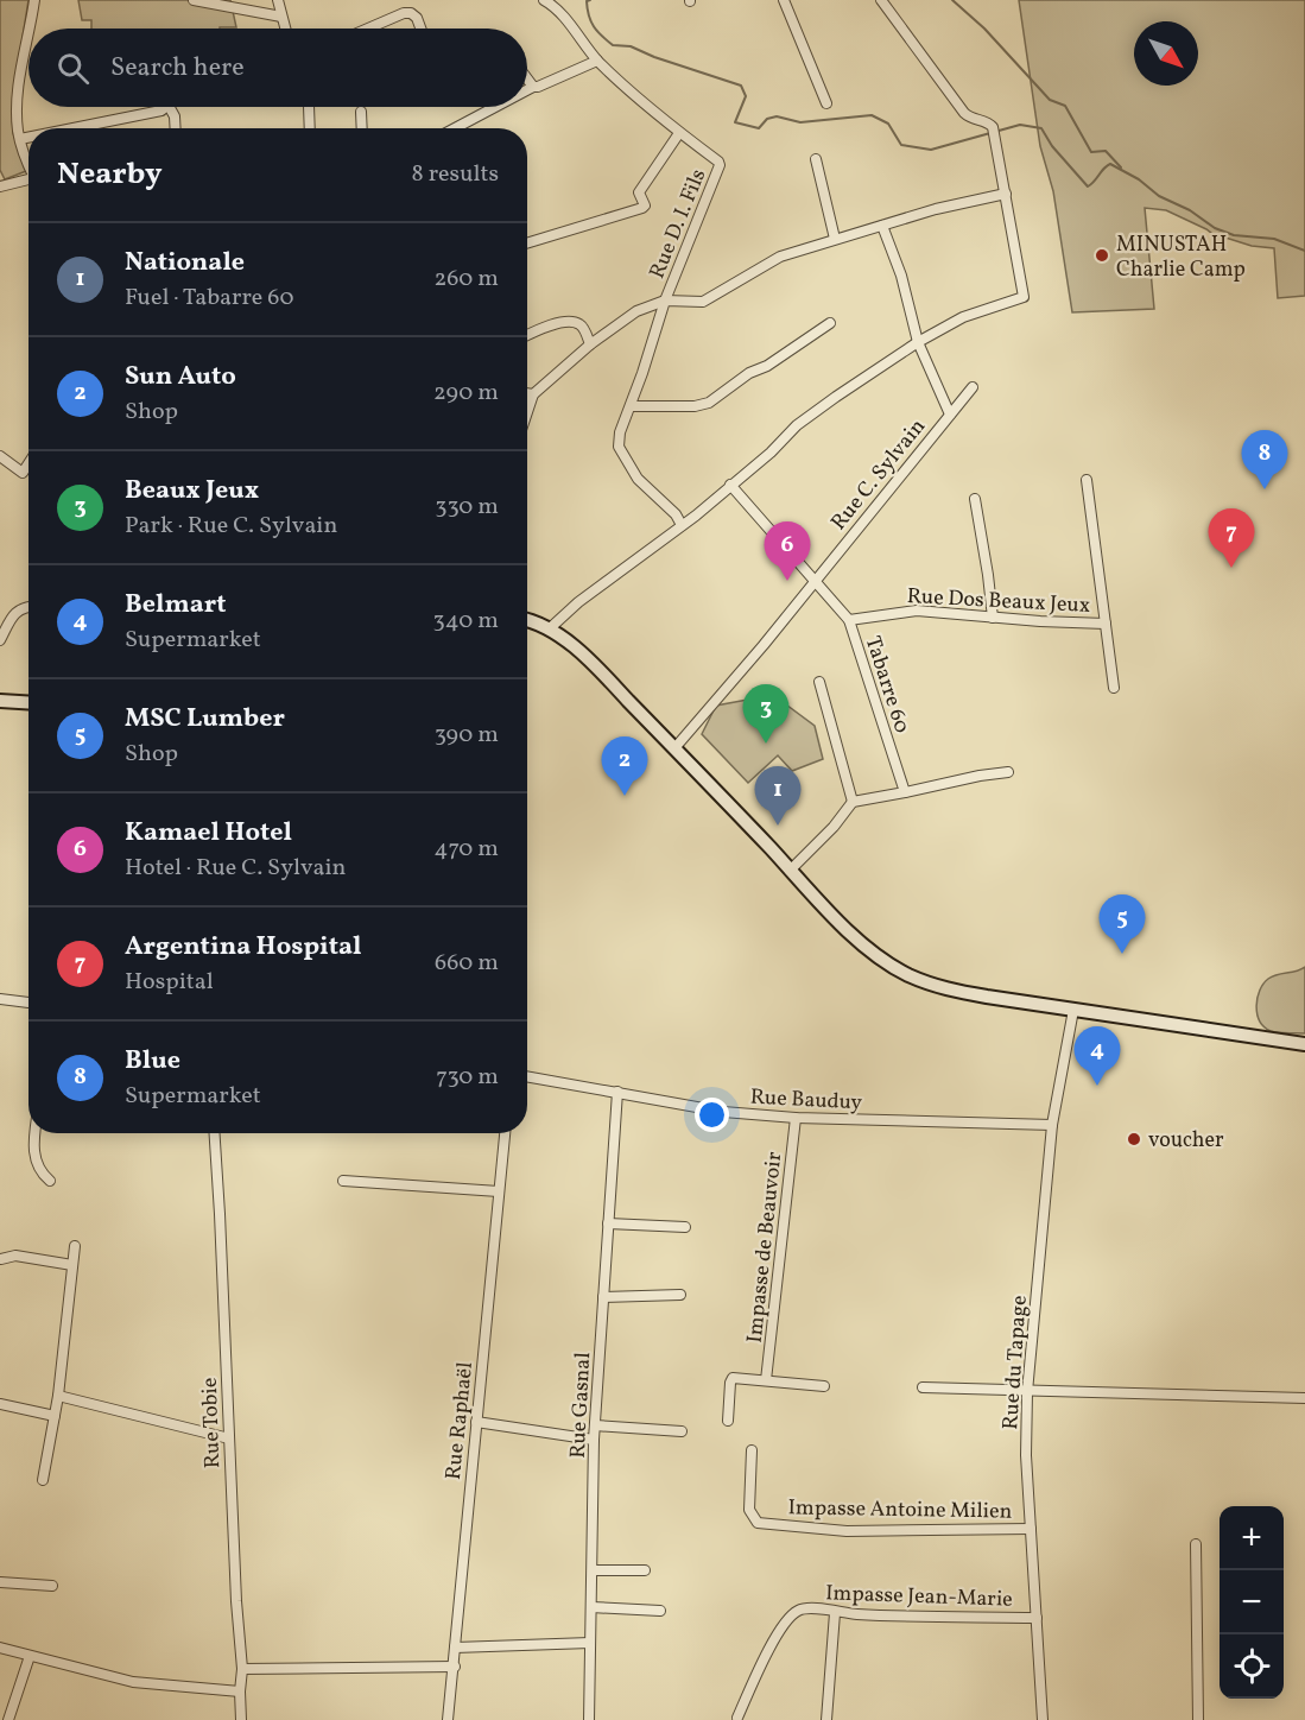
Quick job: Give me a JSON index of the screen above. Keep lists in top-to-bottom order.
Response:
{
  "streets": {
    "street": [
      "Rue D. I. Fils",
      "Rue C. Sylvain",
      "Rue Dos Beaux Jeux",
      "Tabarre 60",
      "Rue Bauduy",
      "Impasse de Beauvoir",
      "Rue du Tapage",
      "Rue Gasnal",
      "Rue Raphaël",
      "Rue Tobie",
      "Impasse Antoine Milien",
      "Impasse Jean-Marie"
    ]
  },
  "crossings": [
    ["Rue C. Sylvain", "Tabarre 60"],
    ["Rue Dos Beaux Jeux", "Tabarre 60"],
    ["Rue Bauduy", "Impasse de Beauvoir"],
    ["Rue Bauduy", "Rue du Tapage"],
    ["Rue Bauduy", "Rue Gasnal"],
    ["Rue du Tapage", "Impasse Antoine Milien"],
    ["Rue du Tapage", "Impasse Jean-Marie"]
  ],
  "places": ["MINUSTAH Charlie Camp", "voucher"],
  "north": "bottom right",
  "page": {
    "search": "Search here",
    "heading": ["Nearby", "8 results"],
    "list": [
      {
        "mark": "1",
        "name": "Nationale",
        "note": "Fuel · Tabarre 60",
        "value": "260 m"
      },
      {
        "mark": "2",
        "name": "Sun Auto",
        "note": "Shop",
        "value": "290 m"
      },
      {
        "mark": "3",
        "name": "Beaux Jeux",
        "note": "Park · Rue C. Sylvain",
        "value": "330 m"
      },
      {
        "mark": "4",
        "name": "Belmart",
        "note": "Supermarket",
        "value": "340 m"
      },
      {
        "mark": "5",
        "name": "MSC Lumber",
        "note": "Shop",
        "value": "390 m"
      },
      {
        "mark": "6",
        "name": "Kamael Hotel",
        "note": "Hotel · Rue C. Sylvain",
        "value": "470 m"
      },
      {
        "mark": "7",
        "name": "Argentina Hospital",
        "note": "Hospital",
        "value": "660 m"
      },
      {
        "mark": "8",
        "name": "Blue",
        "note": "Supermarket",
        "value": "730 m"
      }
    ],
    "pins": [
      "8",
      "7",
      "6",
      "3",
      "2",
      "1",
      "5",
      "4"
    ],
    "map_buttons": ["+", "−"]
  }
}
